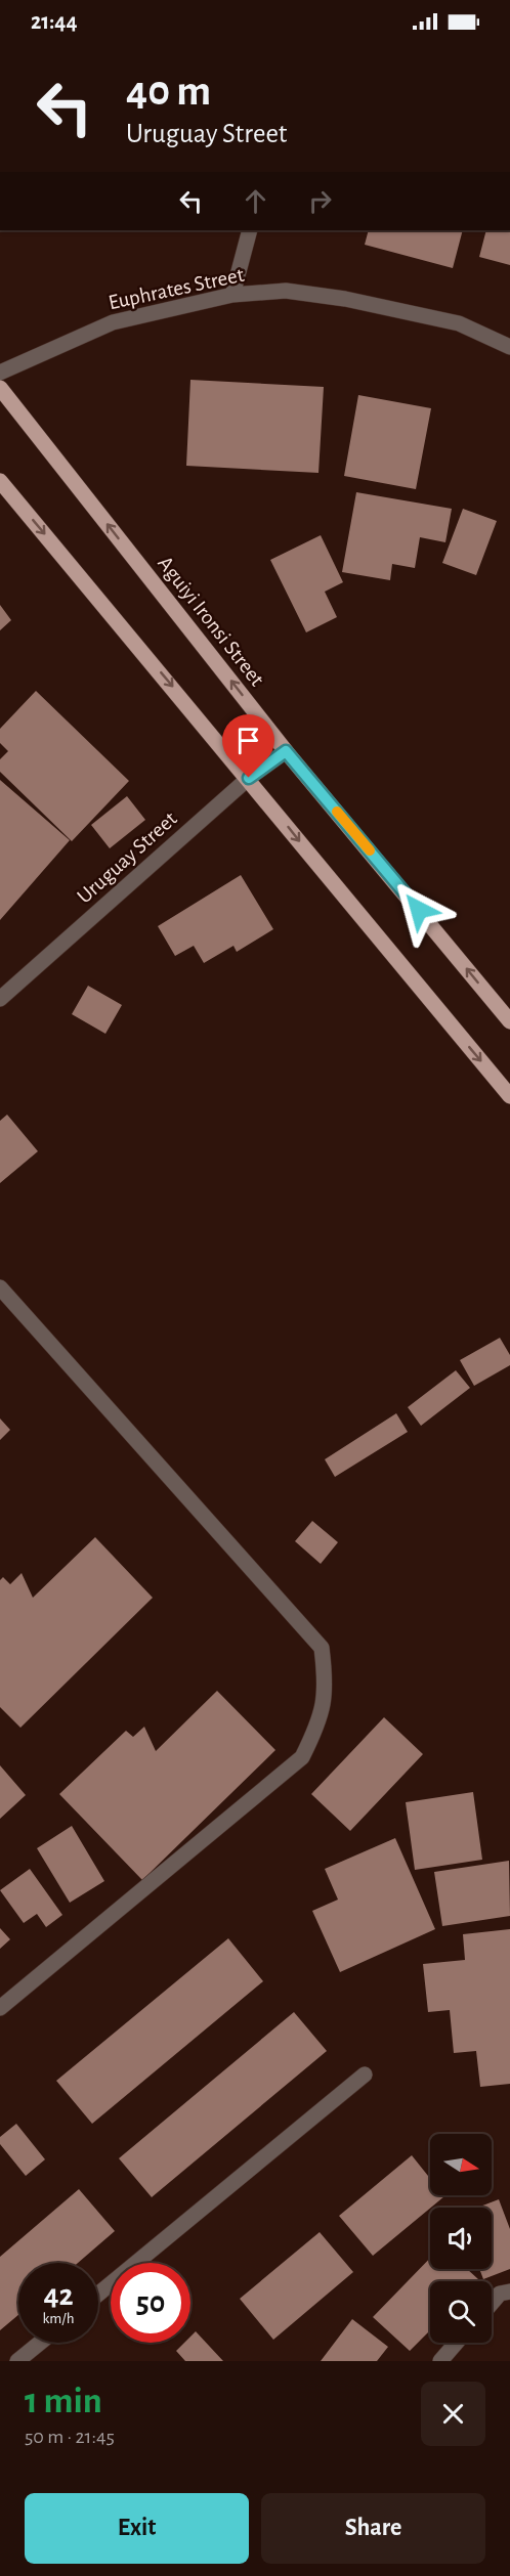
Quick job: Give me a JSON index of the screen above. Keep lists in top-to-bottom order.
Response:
{
  "streets": {
    "main road": ["Aguiyi Ironsi Street"],
    "street": ["Euphrates Street", "Uruguay Street"]
  },
  "crossings": [
    ["Aguiyi Ironsi Street", "Uruguay Street"]
  ],
  "north": "right",
  "page": {
    "status": "21:44",
    "turn": ["40 m", "Uruguay Street"],
    "speed": "42 km/h",
    "limit": "50",
    "heading": ["1 min", "50 m · 21:45"],
    "buttons": ["Exit", "Share"]
  }
}
